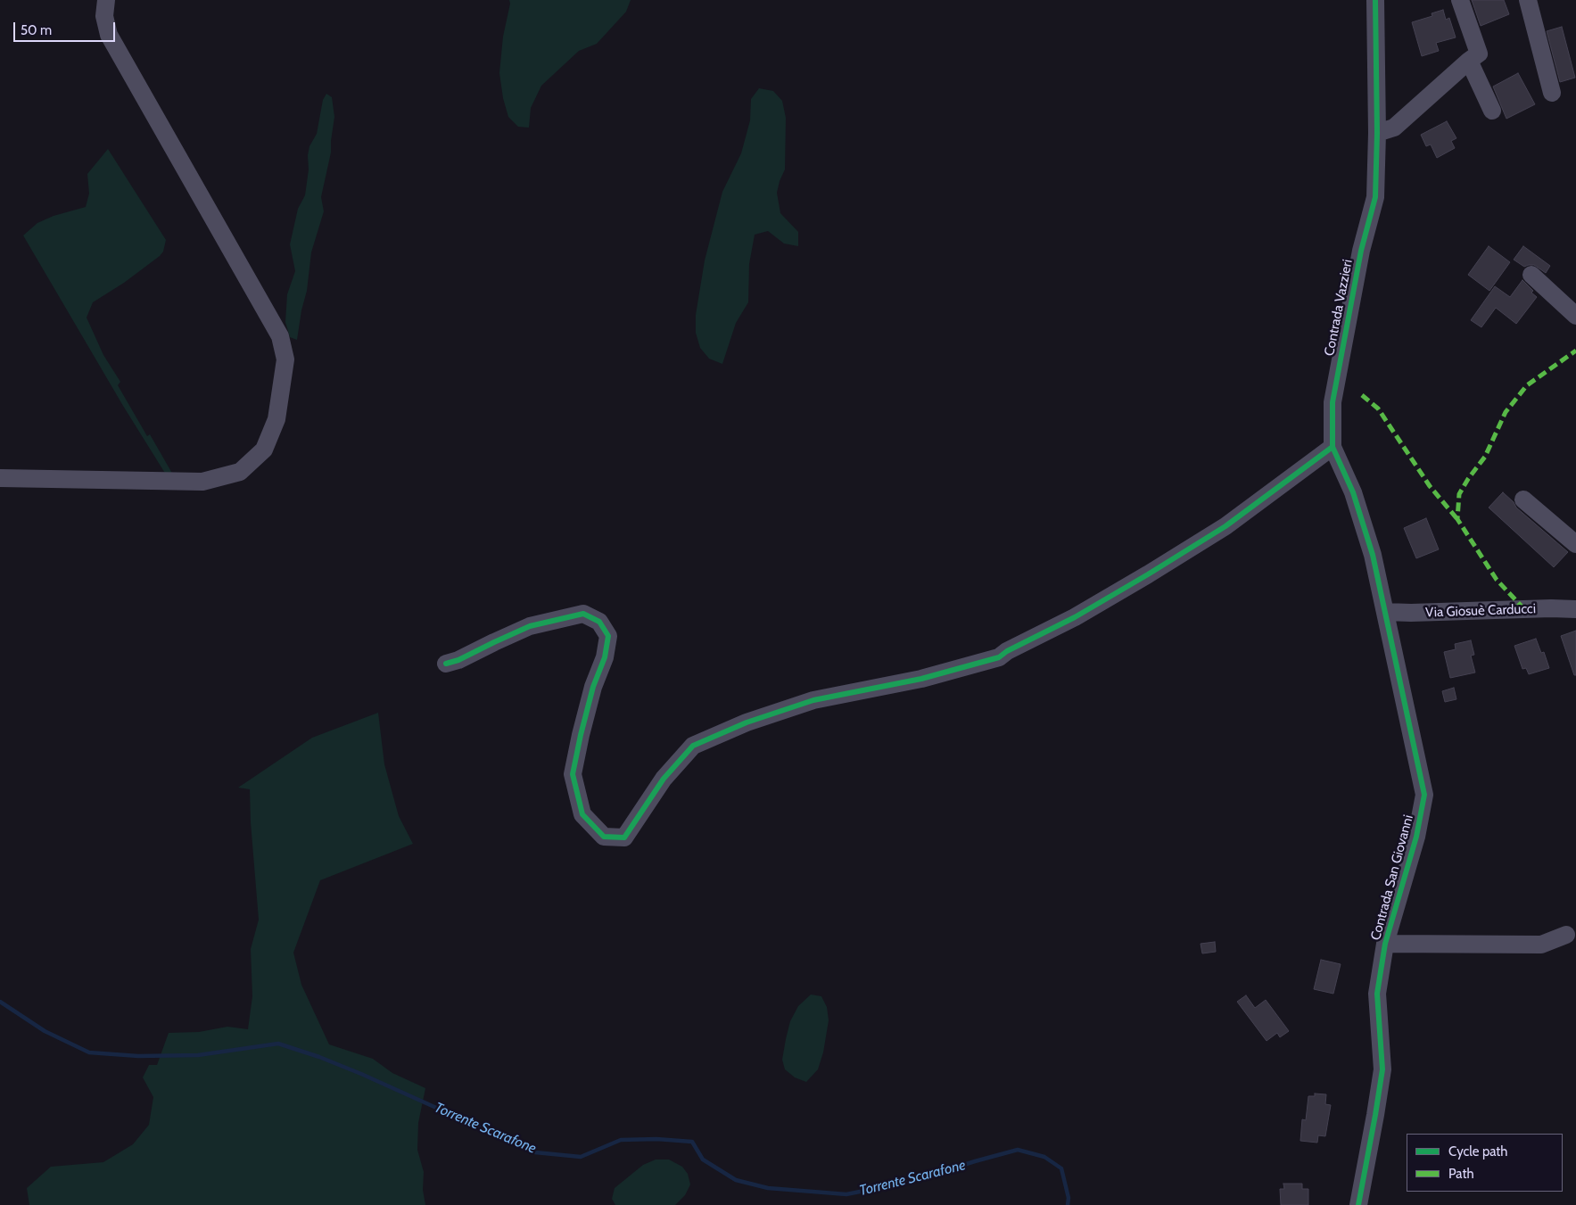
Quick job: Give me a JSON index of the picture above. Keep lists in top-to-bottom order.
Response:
{
  "streets": {
    "street": ["Contrada Vazzieri", "Via Giosuè Carducci", "Contrada San Giovanni"]
  },
  "crossings": [
    ["Contrada Vazzieri", "Via Giosuè Carducci"],
    ["Contrada Vazzieri", "Contrada San Giovanni"],
    ["Via Giosuè Carducci", "Contrada San Giovanni"]
  ],
  "water": ["Torrente Scarafone"],
  "legend": ["Cycle path", "Path"],
  "scale_bar": "50 m"
}
